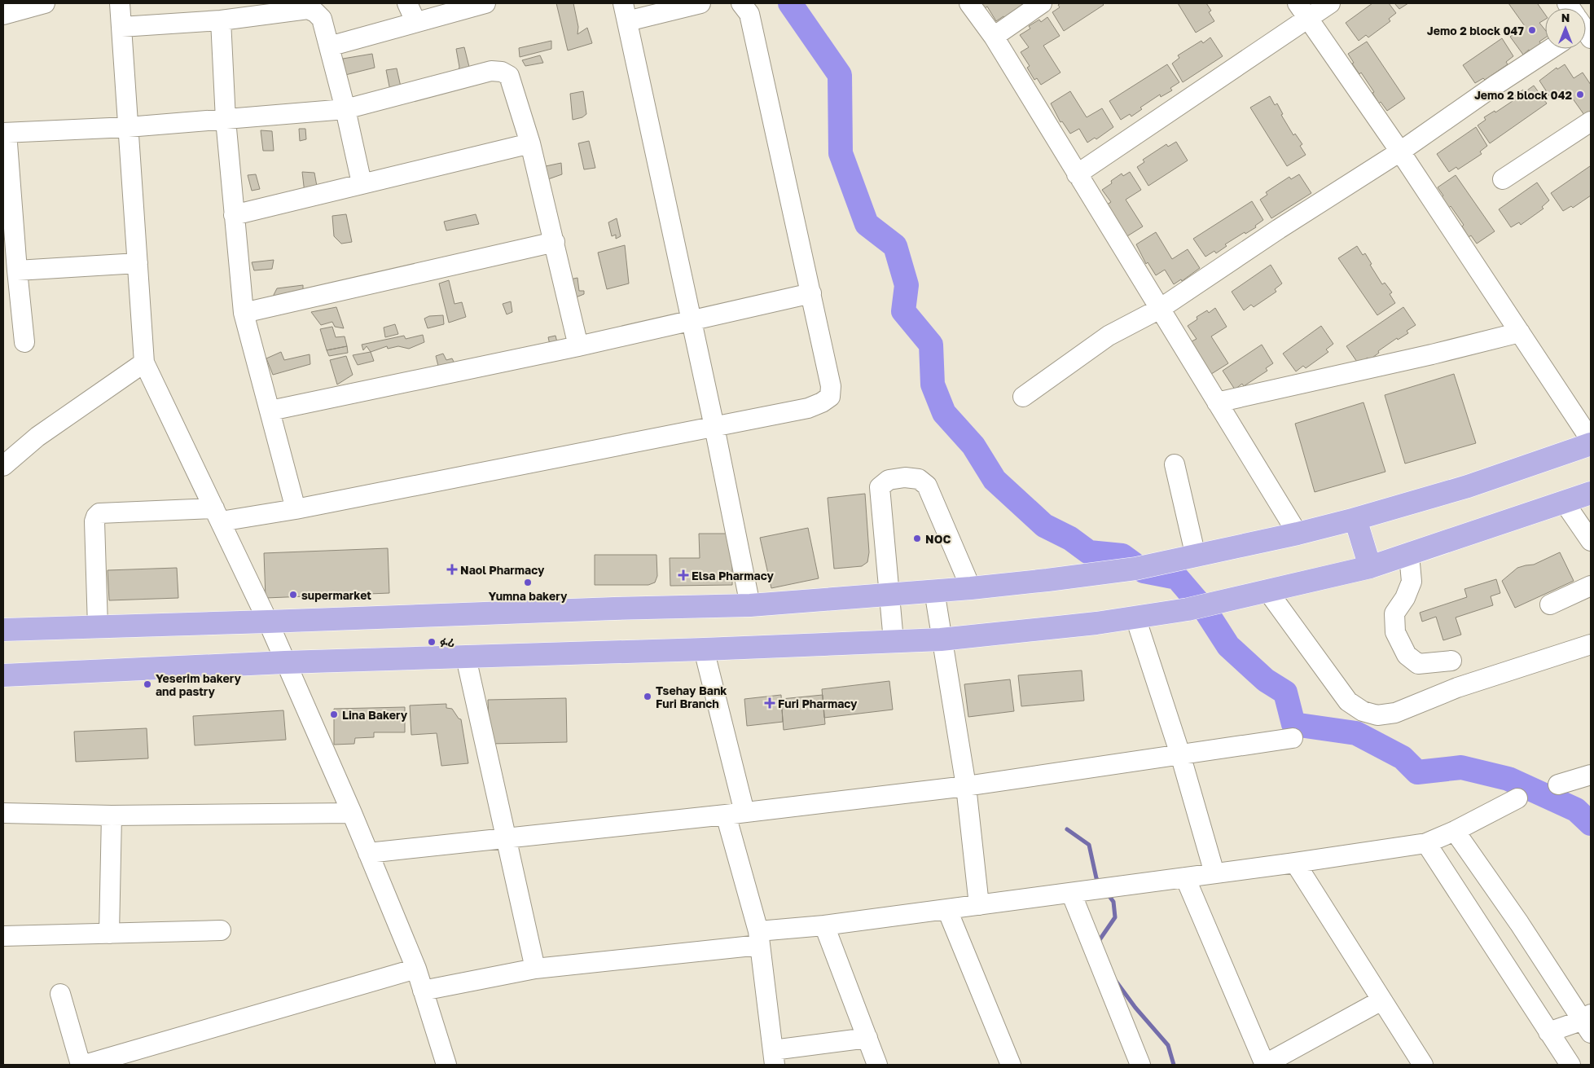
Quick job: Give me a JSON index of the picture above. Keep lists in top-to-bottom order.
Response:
{
  "places": {
    "other": [
      "Jemo 2 block 047",
      "Jemo 2 block 042",
      "NOC",
      "Yumna bakery",
      "supermarket",
      "ፉሪ",
      "Yeserim bakery and pastry",
      "Tsehay Bank Furi Branch",
      "Lina Bakery"
    ],
    "health": ["Naol Pharmacy", "Elsa Pharmacy", "Furi Pharmacy"]
  },
  "north": "top"
}
